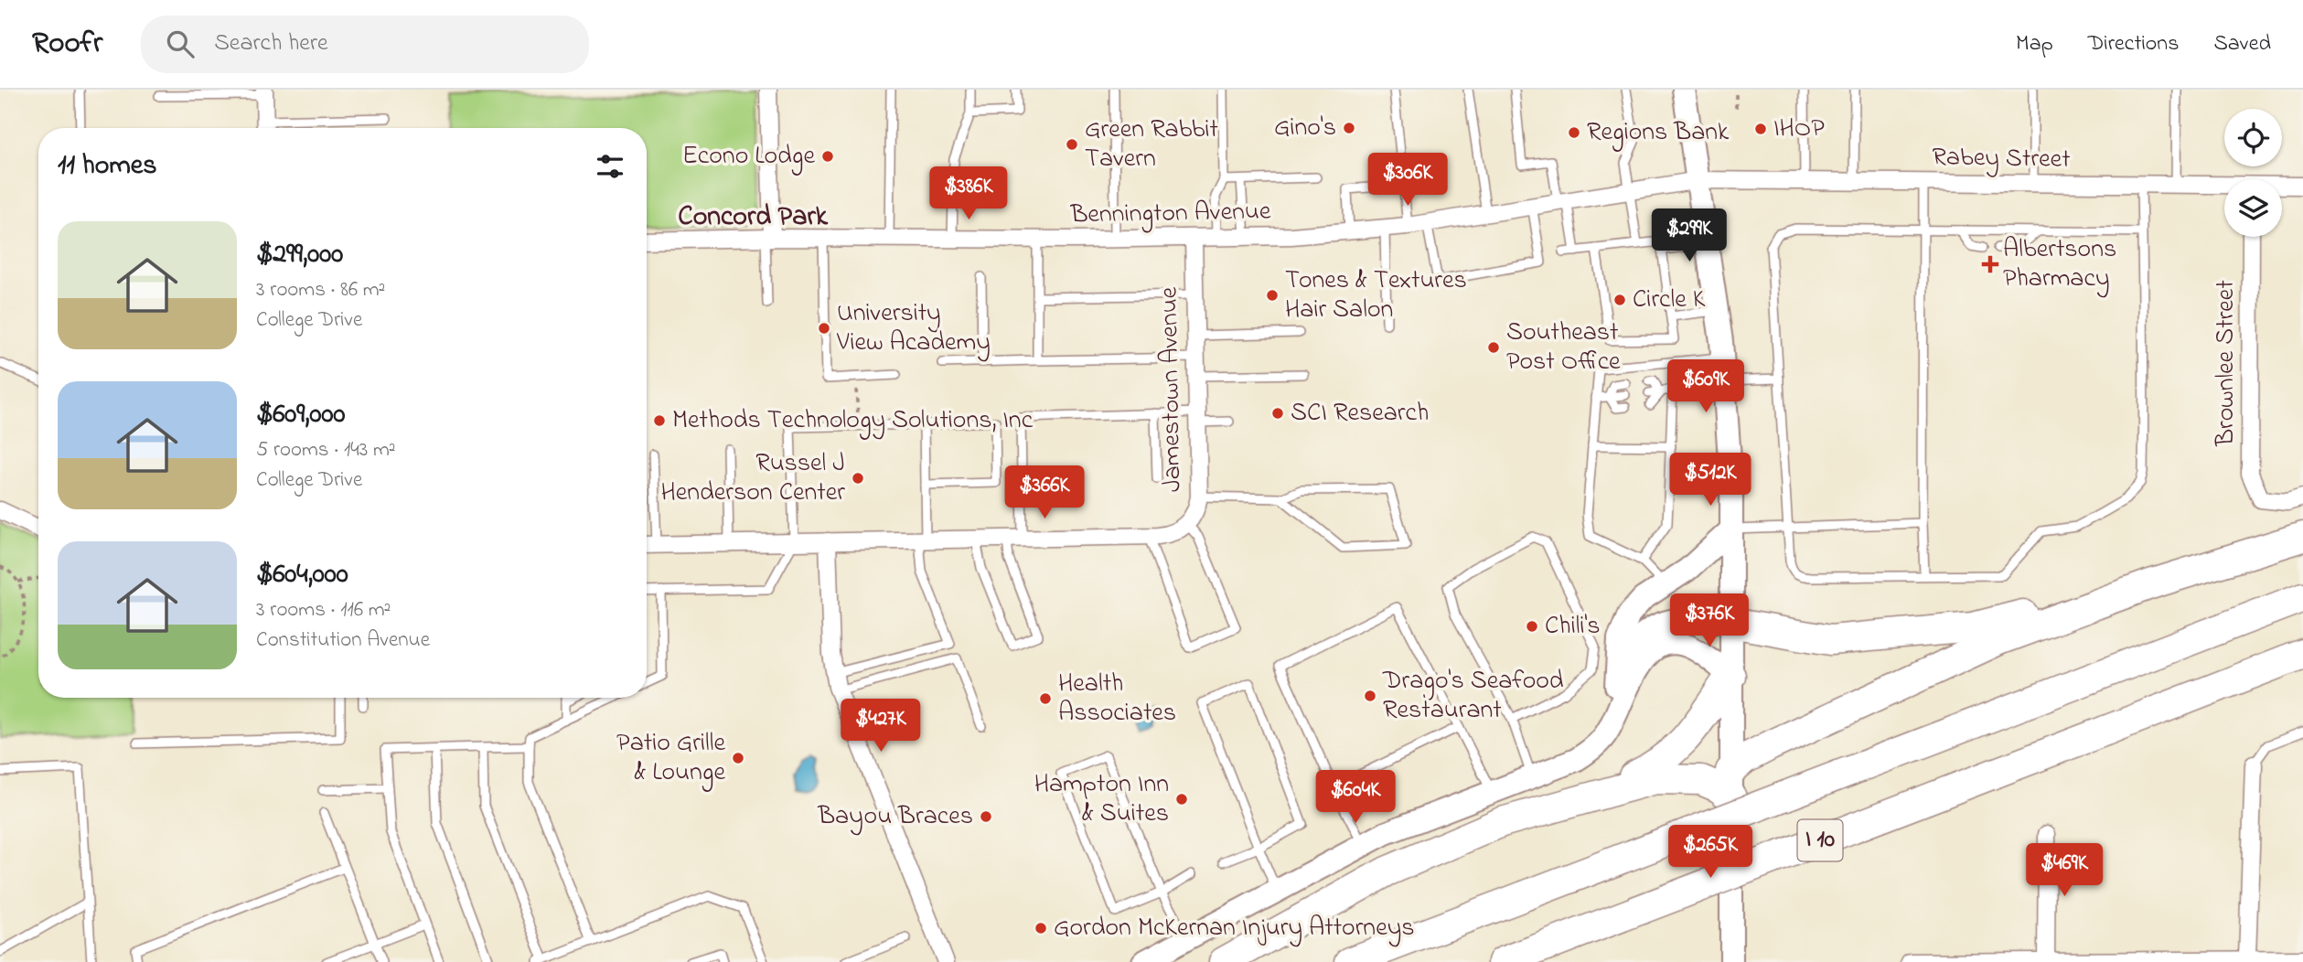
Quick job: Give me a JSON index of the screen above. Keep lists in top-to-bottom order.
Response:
{
  "streets": {
    "highway": ["I 10"],
    "street": [
      "Rabey Street",
      "Bennington Avenue",
      "Brownlee Street",
      "Jamestown Avenue"
    ]
  },
  "crossings": [
    ["Rabey Street", "Bennington Avenue"],
    ["Bennington Avenue", "Jamestown Avenue"]
  ],
  "districts": ["Concord Park"],
  "places": {
    "other": [
      "Gino's",
      "IHOP",
      "Regions Bank",
      "Green Rabbit Tavern",
      "Econo Lodge",
      "Tones & Textures Hair Salon",
      "Circle K",
      "University View Academy",
      "Southeast Post Office",
      "SCI Research",
      "Methods Technology Solutions, Inc",
      "Russel J Henderson Center",
      "Chili's",
      "Drago's Seafood Restaurant",
      "Health Associates",
      "Patio Grille & Lounge",
      "Hampton Inn & Suites",
      "Bayou Braces",
      "Gordon McKernan Injury Attorneys"
    ],
    "health": ["Albertsons Pharmacy"]
  },
  "page": {
    "header": "Roofr",
    "search": "Search here",
    "nav": ["Map", "Directions", "Saved"],
    "heading": "11 homes",
    "price": [
      "$306K",
      "$386K",
      "$299K",
      "$609K",
      "$512K",
      "$366K",
      "$376K",
      "$427K",
      "$604K",
      "$265K",
      "$469K"
    ],
    "list": [
      {
        "name": "$299,000",
        "note": "3 rooms · 86 m² · College Drive"
      },
      {
        "name": "$609,000",
        "note": "5 rooms · 143 m² · College Drive"
      },
      {
        "name": "$604,000",
        "note": "3 rooms · 116 m² · Constitution Avenue"
      }
    ]
  }
}
